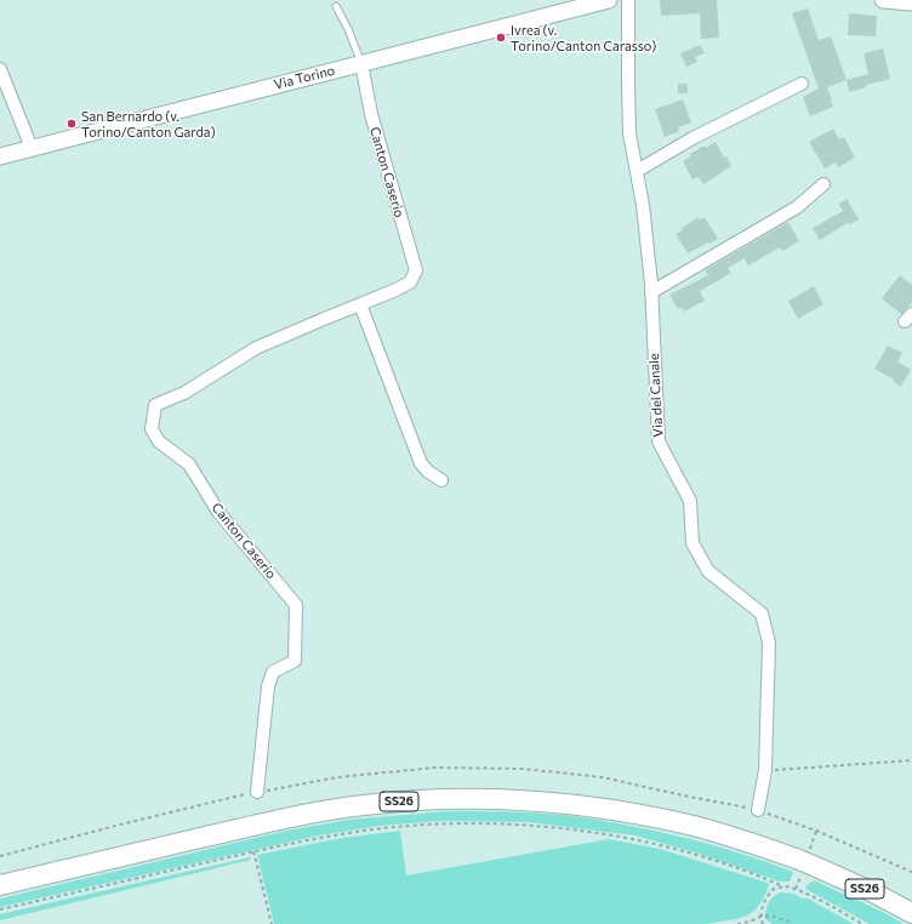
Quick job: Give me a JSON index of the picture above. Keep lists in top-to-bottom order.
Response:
{
  "streets": {
    "main road": ["SS26"],
    "street": ["Via Torino", "Canton Caserio", "Via del Canale"]
  },
  "crossings": [
    ["Via Torino", "Canton Caserio"]
  ],
  "places": ["Ivrea (v. Torino/Canton Carasso)", "San Bernardo (v. Torino/Canton Garda)"]
}
